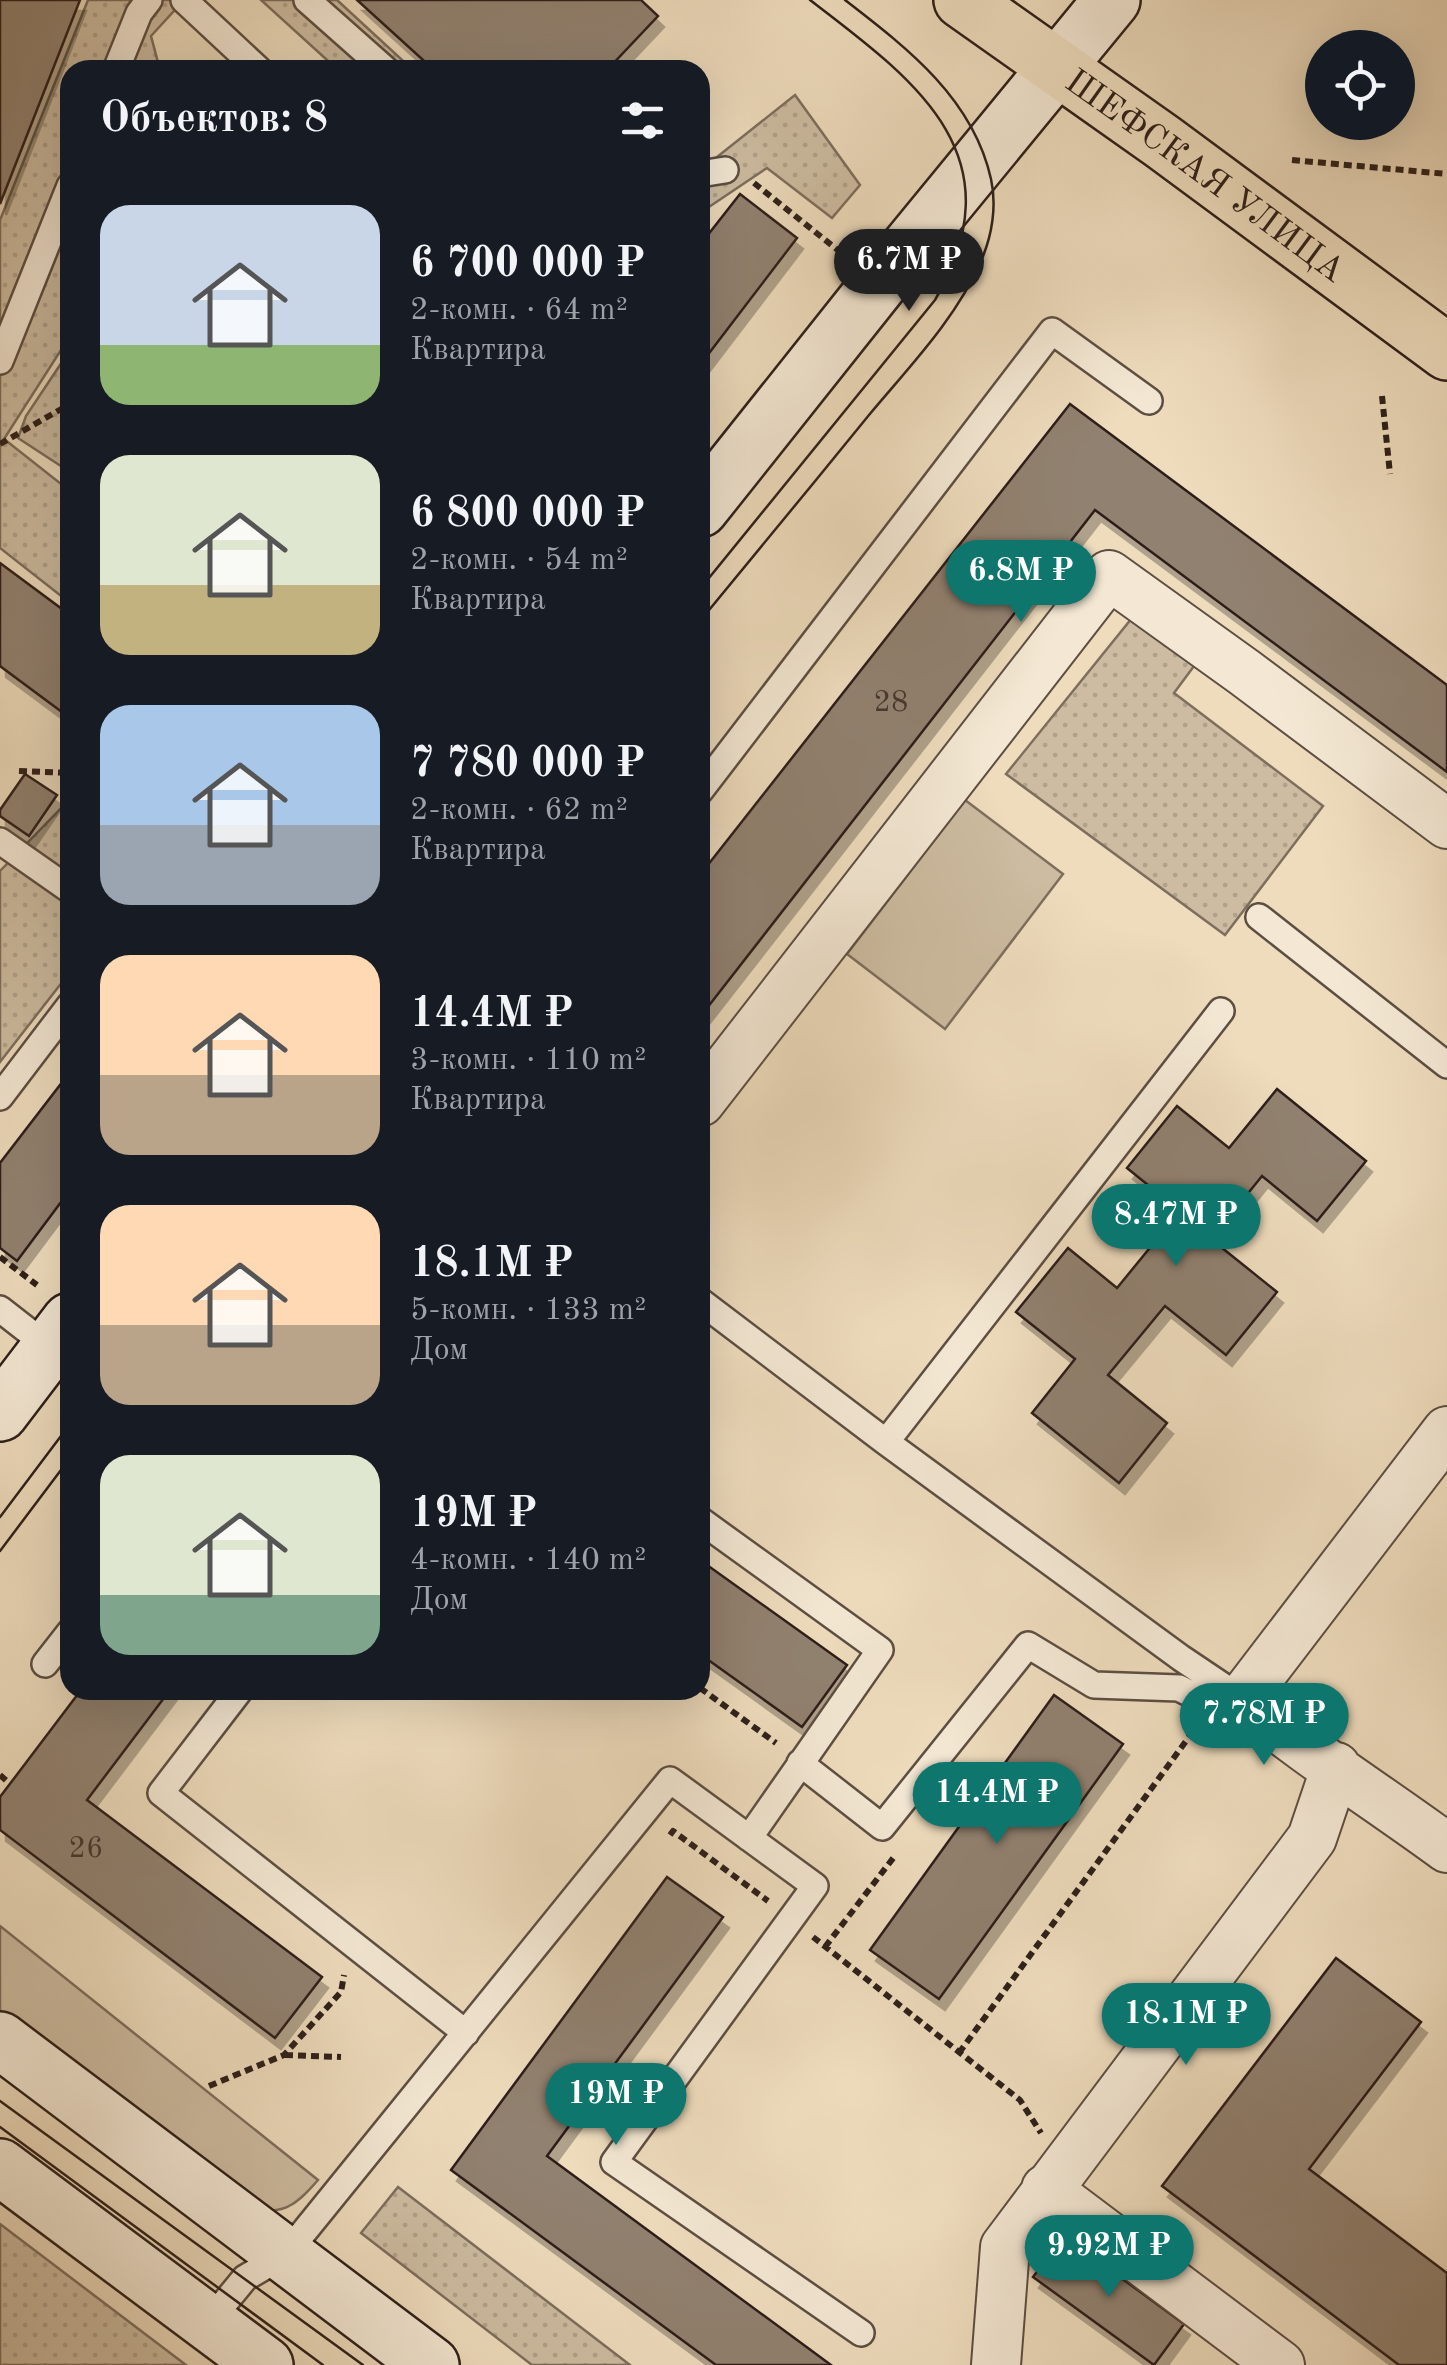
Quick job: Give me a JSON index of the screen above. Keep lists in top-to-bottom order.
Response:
{
  "streets": {
    "main road": ["ШЕФСКАЯ УЛИЦА"]
  },
  "house_numbers": ["28", "26"],
  "page": {
    "heading": "Объектов: 8",
    "list": [
      {
        "name": "6 700 000 ₽",
        "note": "2-комн. · 64 m² · Квартира"
      },
      {
        "name": "6 800 000 ₽",
        "note": "2-комн. · 54 m² · Квартира"
      },
      {
        "name": "7 780 000 ₽",
        "note": "2-комн. · 62 m² · Квартира"
      },
      {
        "name": "14.4M ₽",
        "note": "3-комн. · 110 m² · Квартира"
      },
      {
        "name": "18.1M ₽",
        "note": "5-комн. · 133 m² · Дом"
      },
      {
        "name": "19M ₽",
        "note": "4-комн. · 140 m² · Дом"
      }
    ],
    "price": [
      "6.7M ₽",
      "6.8M ₽",
      "8.47M ₽",
      "7.78M ₽",
      "14.4M ₽",
      "18.1M ₽",
      "19M ₽",
      "9.92M ₽"
    ]
  }
}
